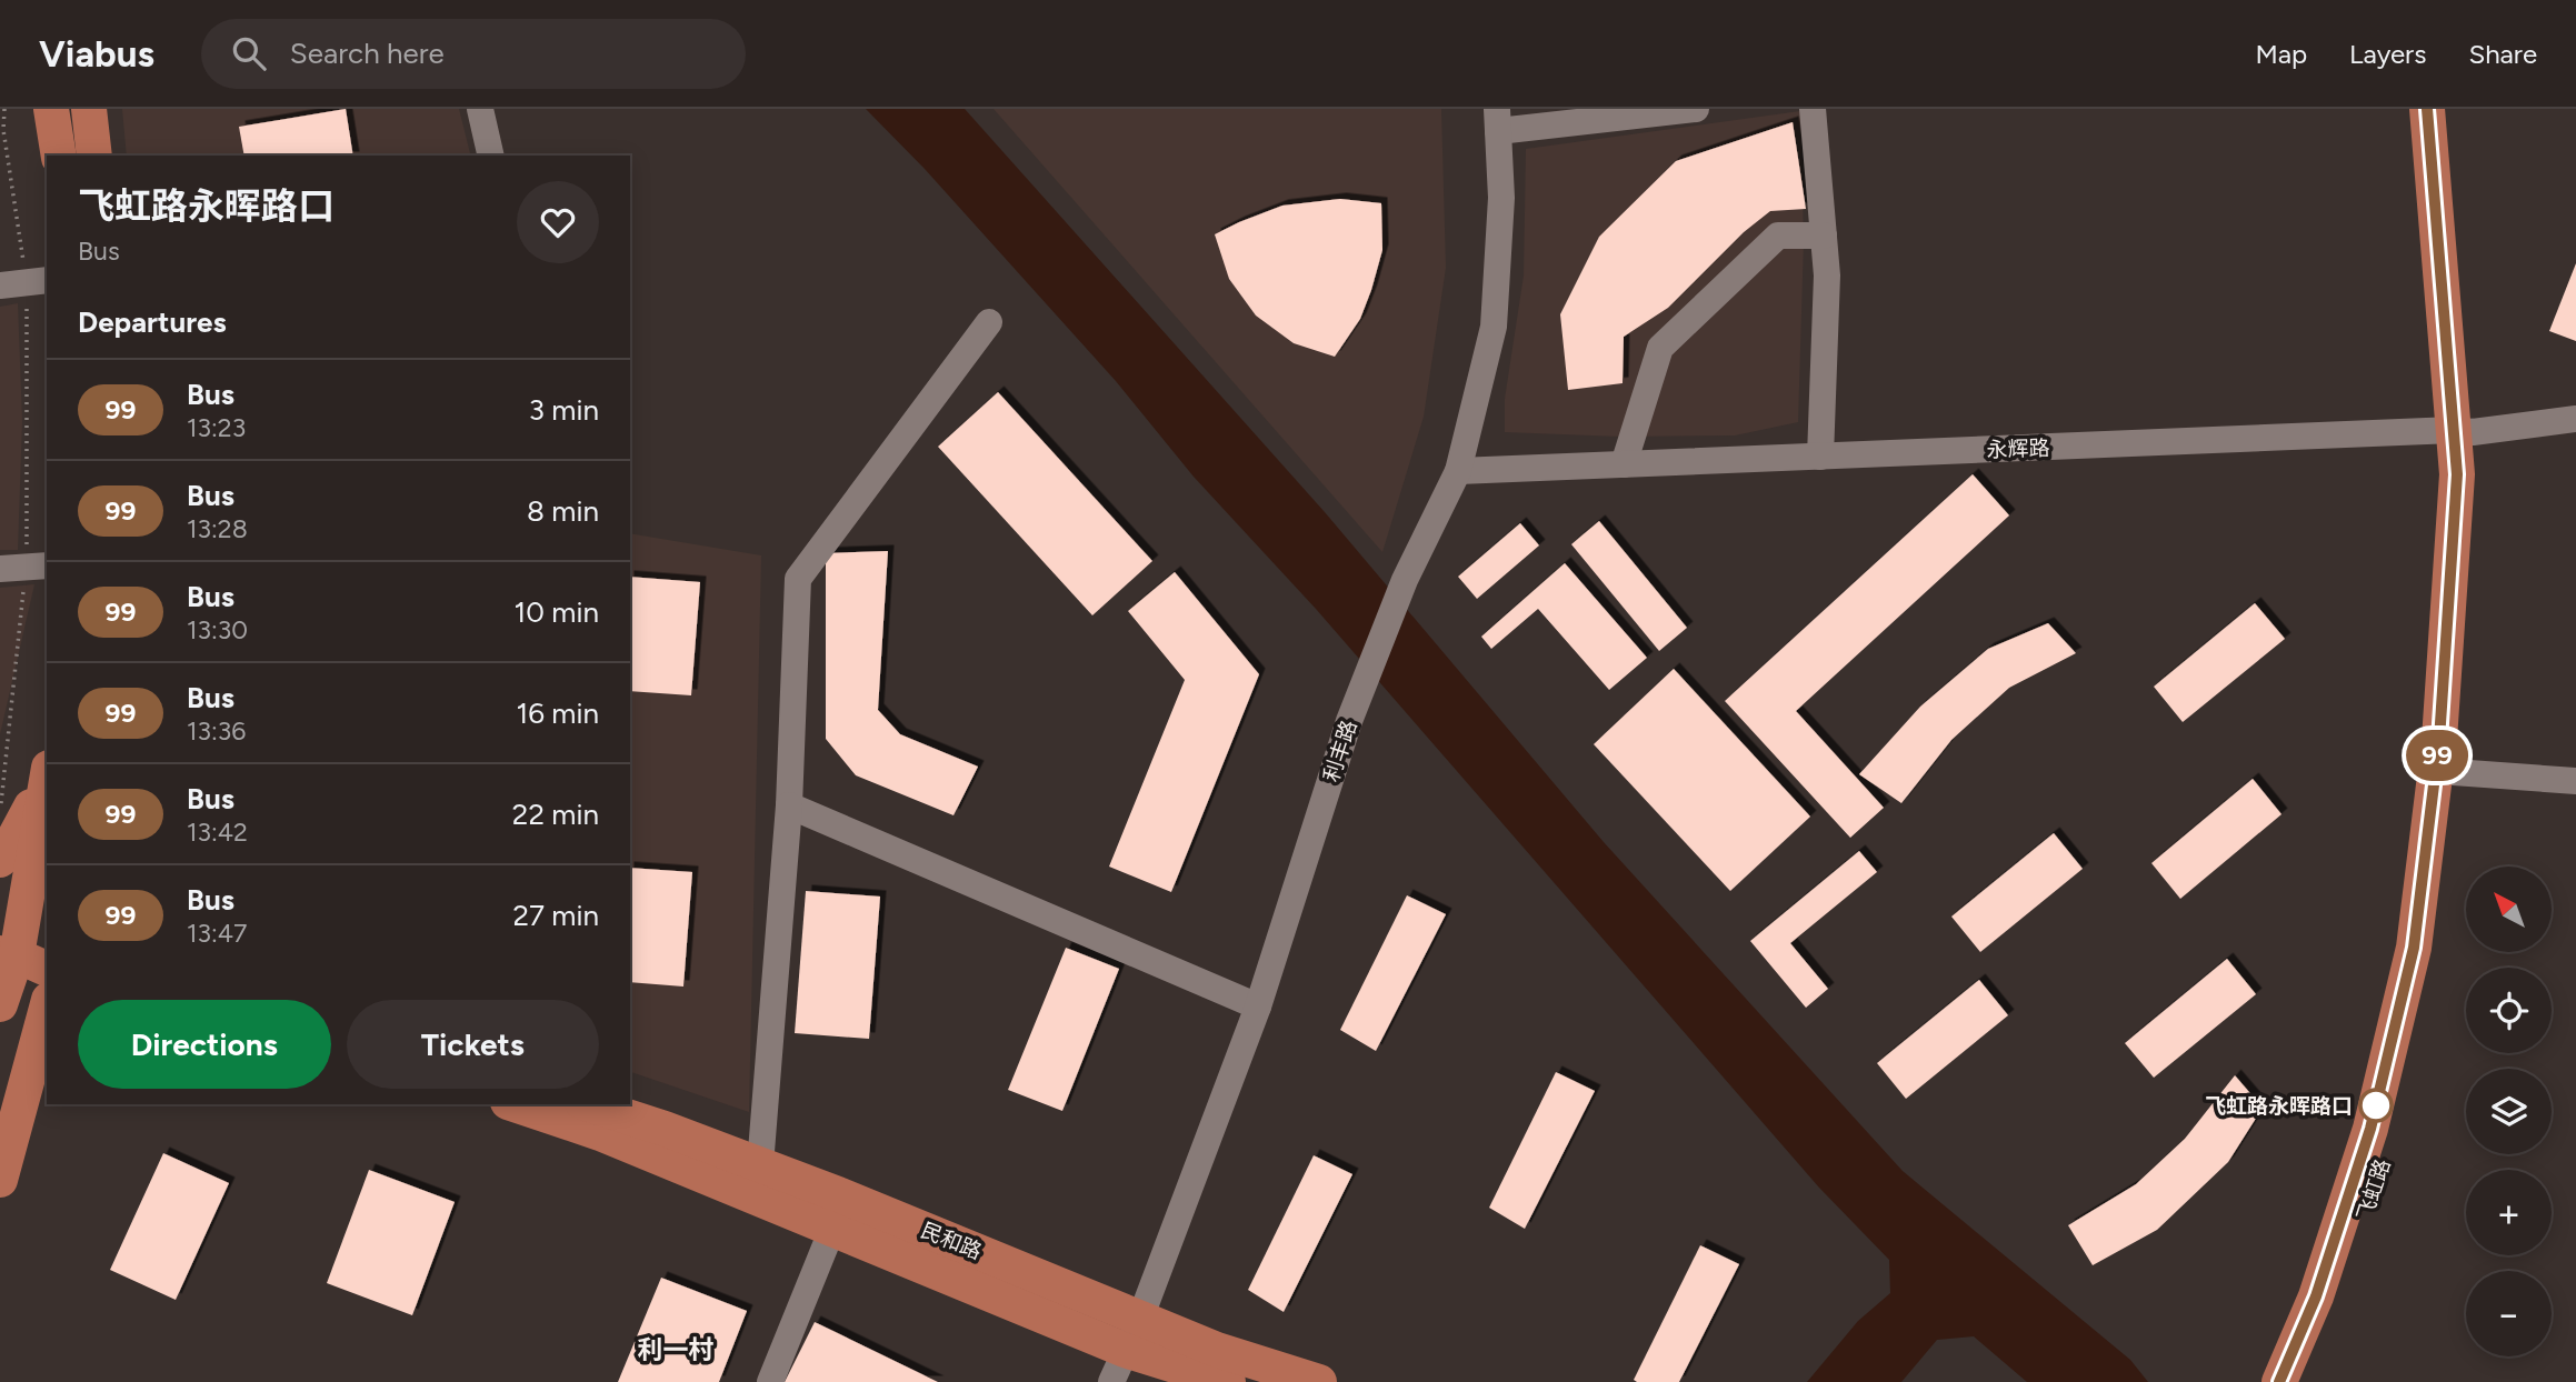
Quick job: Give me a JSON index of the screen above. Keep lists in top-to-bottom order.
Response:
{
  "streets": {
    "main road": ["飞虹路", "民和路"],
    "street": ["永辉路", "利丰路"]
  },
  "crossings": [
    ["永辉路", "利丰路"],
    ["永辉路", "飞虹路"],
    ["利丰路", "民和路"]
  ],
  "districts": ["利一村"],
  "places": ["飞虹路永晖路口"],
  "lines": ["bus line 99"],
  "north": "top left",
  "page": {
    "header": "Viabus",
    "search": "Search here",
    "nav": ["Map", "Layers", "Share"],
    "on_map": "99",
    "heading": [
      ["飞虹路永晖路口", "Bus"],
      "Departures"
    ],
    "list": [
      {
        "mark": "99",
        "name": "Bus",
        "note": "13:23",
        "value": "3 min"
      },
      {
        "mark": "99",
        "name": "Bus",
        "note": "13:28",
        "value": "8 min"
      },
      {
        "mark": "99",
        "name": "Bus",
        "note": "13:30",
        "value": "10 min"
      },
      {
        "mark": "99",
        "name": "Bus",
        "note": "13:36",
        "value": "16 min"
      },
      {
        "mark": "99",
        "name": "Bus",
        "note": "13:42",
        "value": "22 min"
      },
      {
        "mark": "99",
        "name": "Bus",
        "note": "13:47",
        "value": "27 min"
      }
    ],
    "map_buttons": ["+", "−"],
    "buttons": ["Directions", "Tickets"]
  }
}
